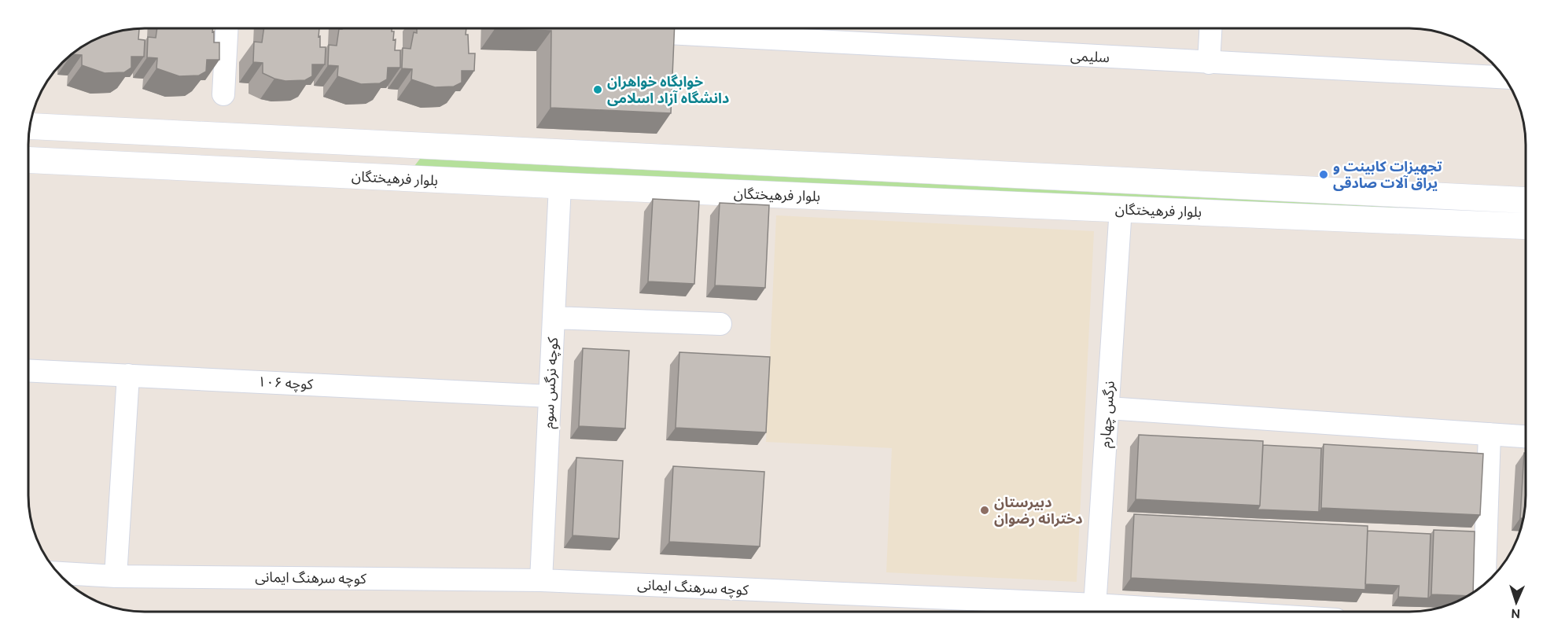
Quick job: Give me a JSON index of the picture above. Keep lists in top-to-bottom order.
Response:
{
  "streets": {
    "main road": ["بلوار فرهیختگان"],
    "street": [
      "سلیمی",
      "کوچه ۱۰۶",
      "کوچه نرگس سوم",
      "نرگس چهارم",
      "کوچه سرهنگ ایمانی"
    ]
  },
  "crossings": [
    ["بلوار فرهیختگان", "کوچه نرگس سوم"],
    ["بلوار فرهیختگان", "نرگس چهارم"],
    ["کوچه ۱۰۶", "کوچه نرگس سوم"],
    ["کوچه نرگس سوم", "کوچه سرهنگ ایمانی"]
  ],
  "places": ["خوابگاه خواهران دانشگاه آزاد اسلامی", "تجهیزات کابینت و یراق آلات صادقی", "دبیرستان دخترانه رضوان"],
  "north": "bottom"
}
